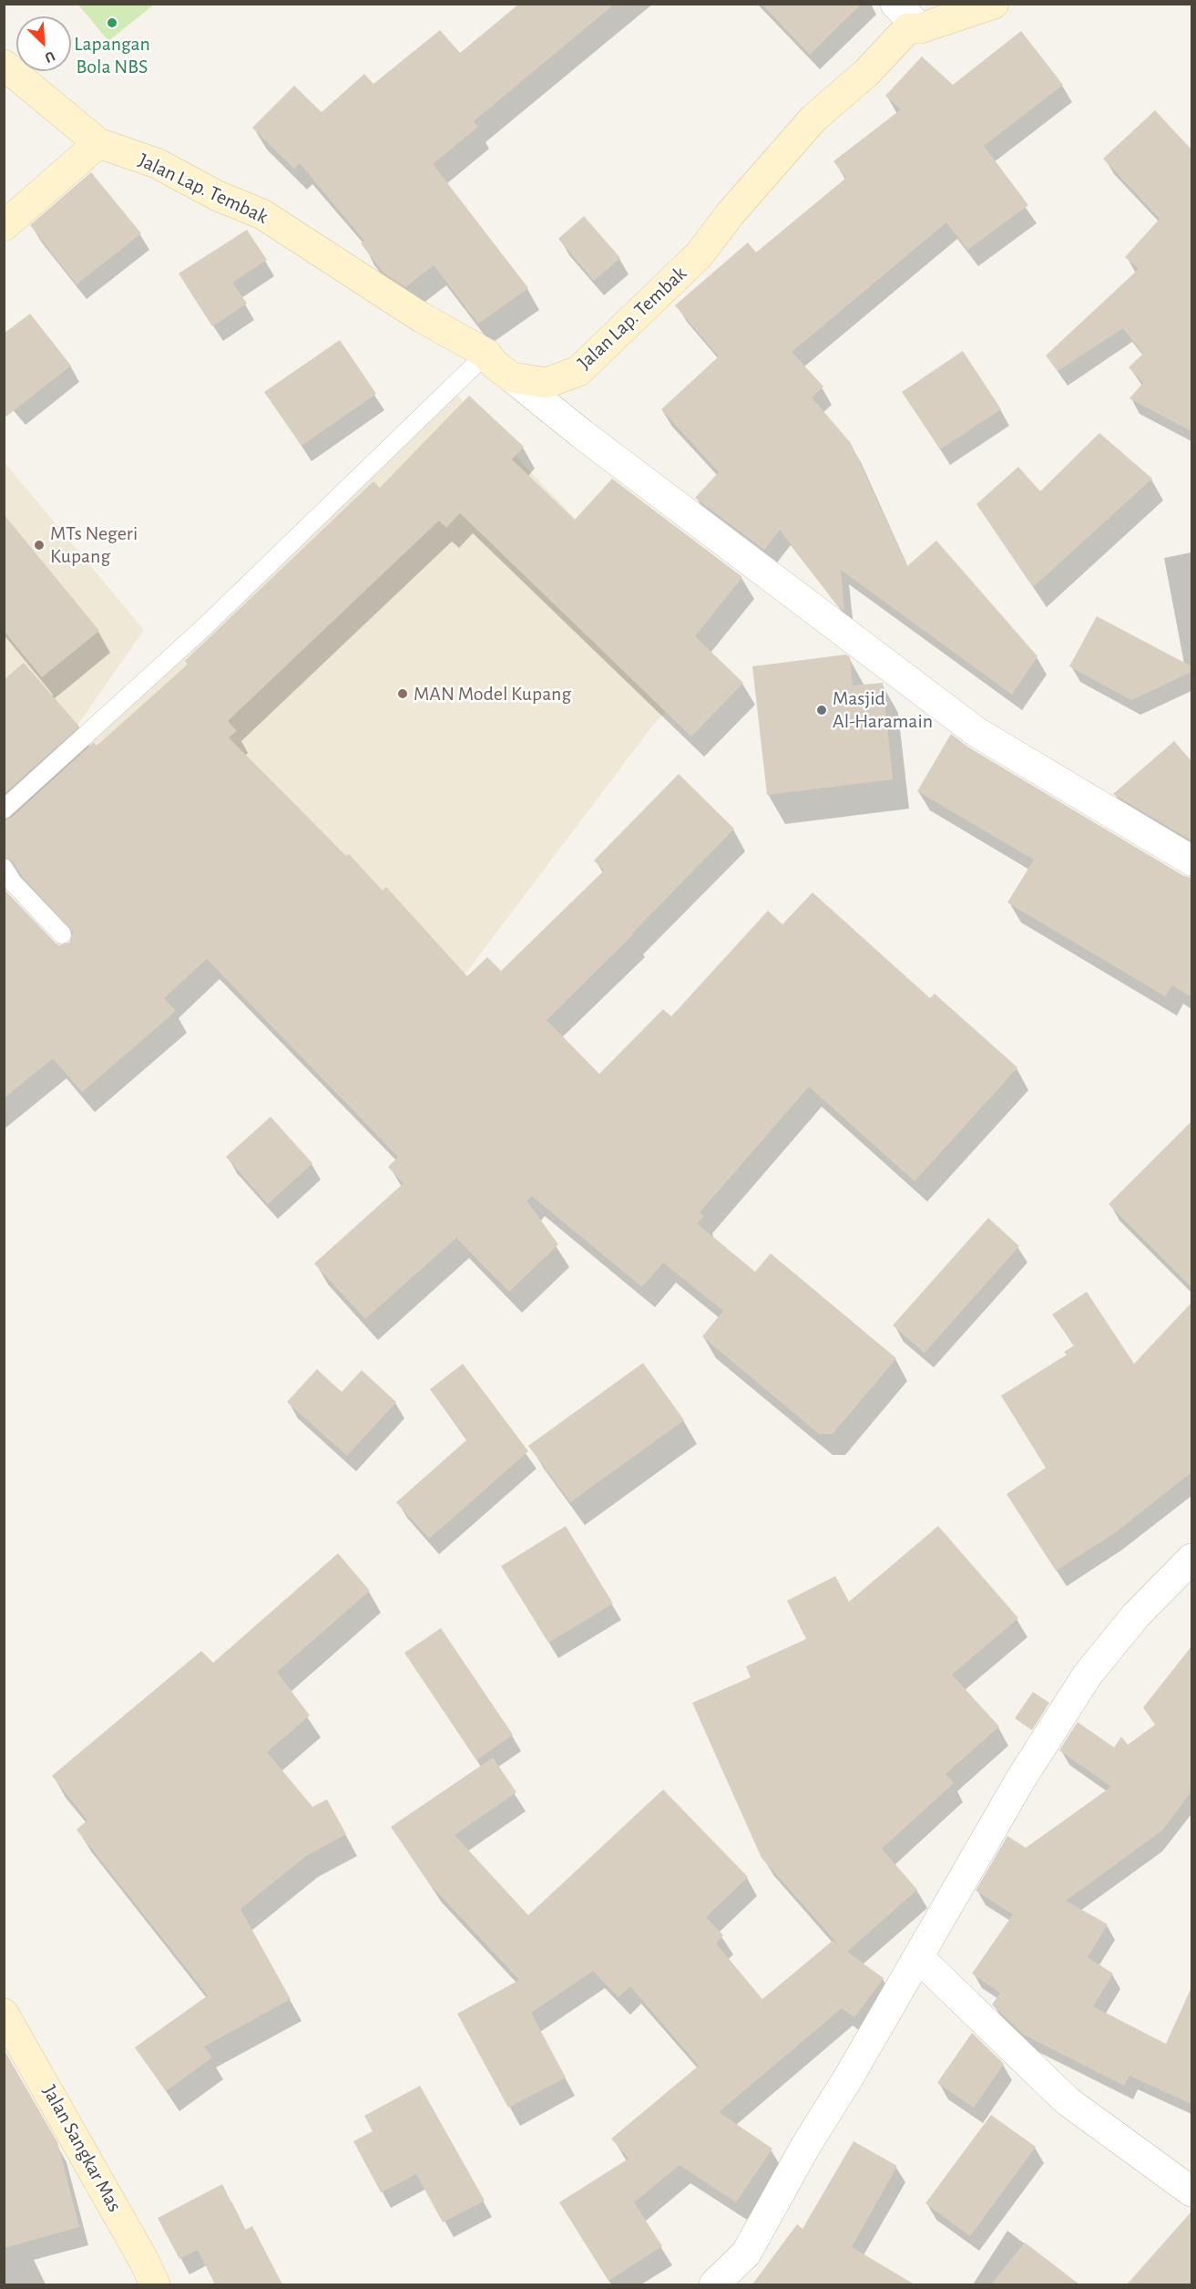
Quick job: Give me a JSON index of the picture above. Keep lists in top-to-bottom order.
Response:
{
  "streets": {
    "street": ["Jalan Lap. Tembak", "Jalan Sangkar Mas"]
  },
  "places": [
    "Lapangan Bola NBS",
    "MTs Negeri Kupang",
    "MAN Model Kupang",
    "Masjid Al-Haramain"
  ],
  "north": "bottom right"
}
